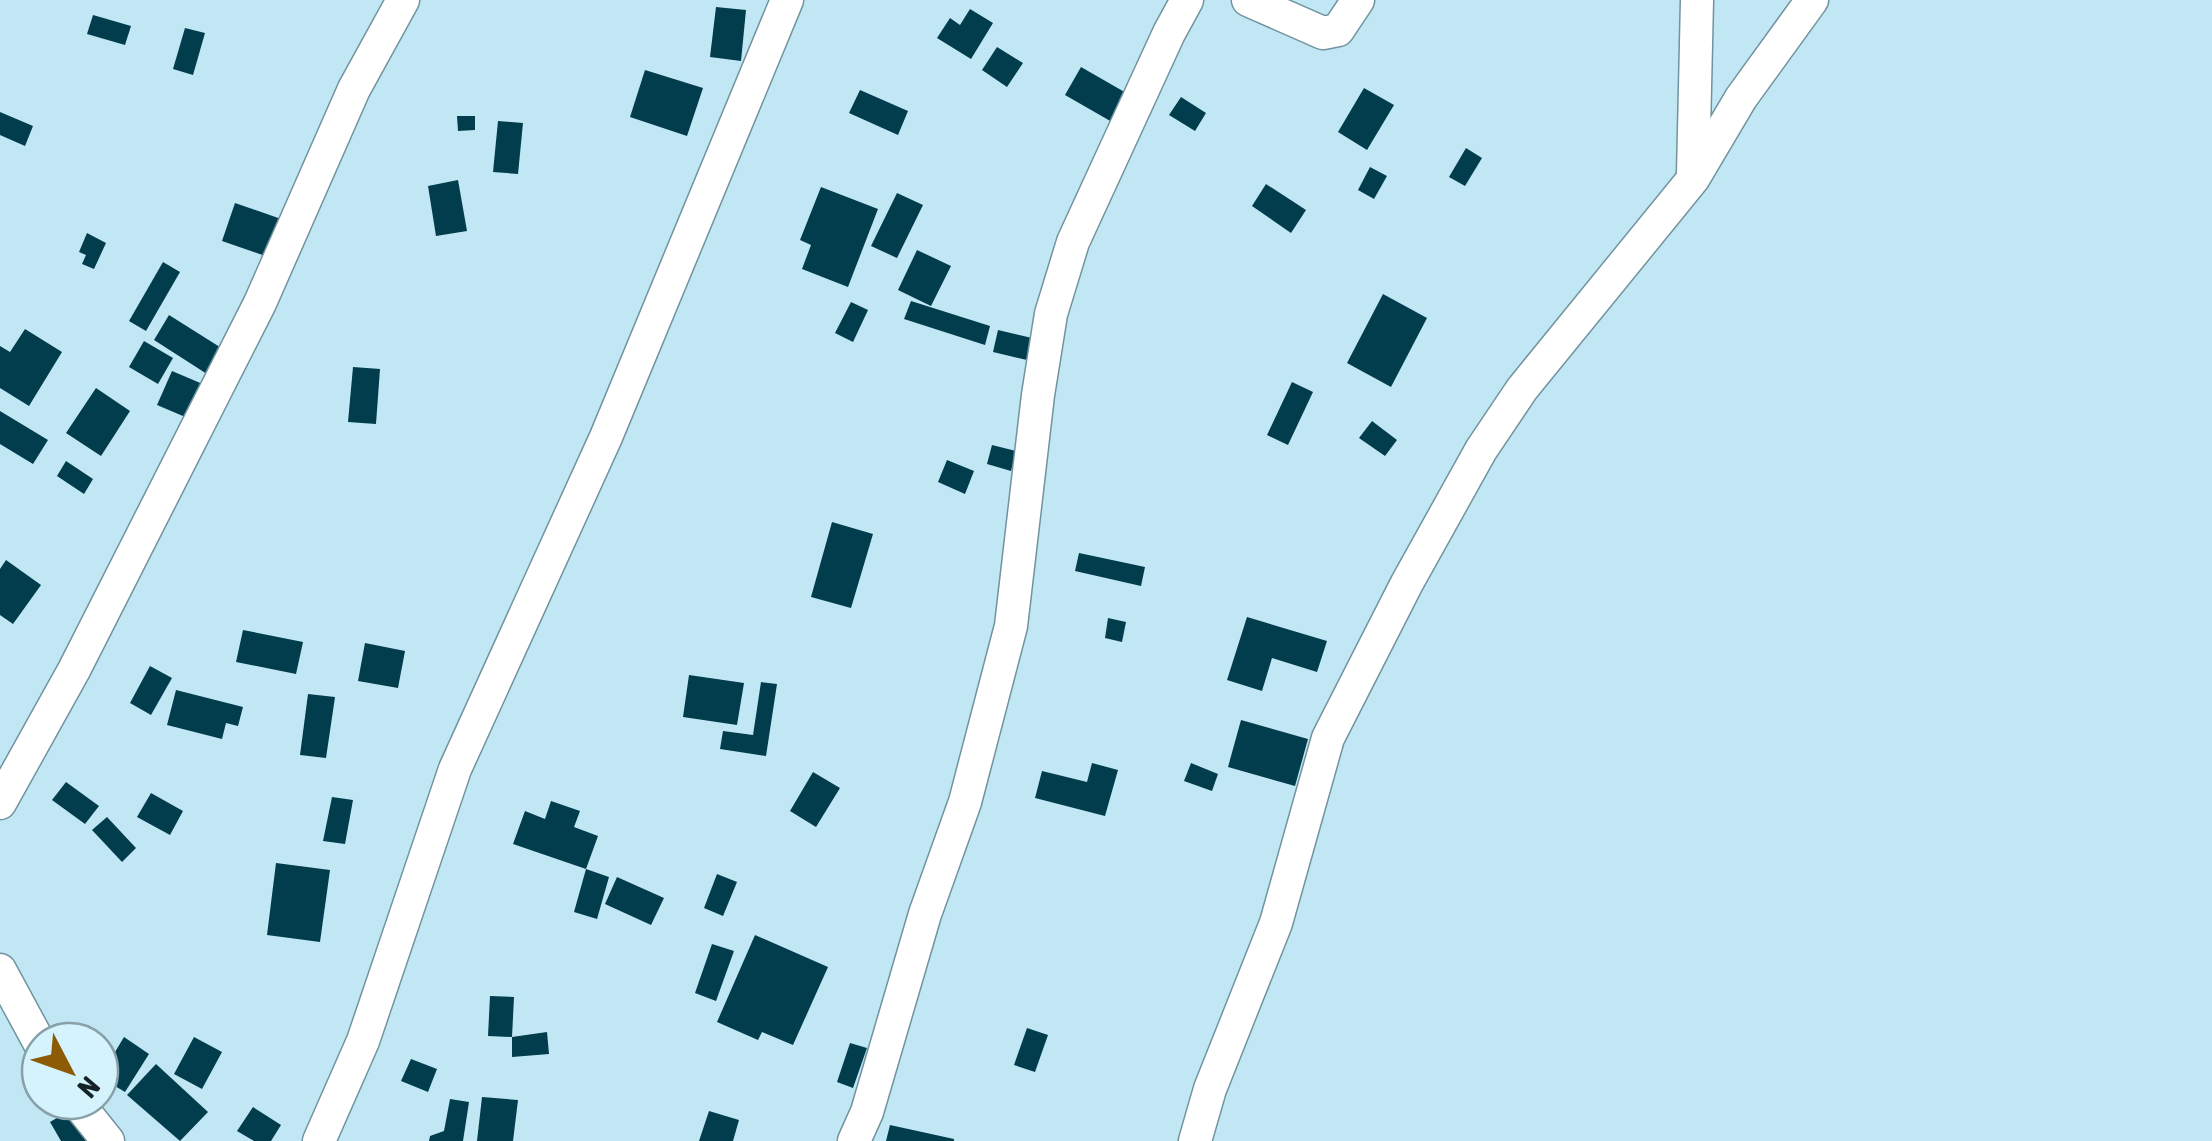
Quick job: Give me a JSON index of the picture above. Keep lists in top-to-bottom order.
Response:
{
  "north": "bottom right"
}
